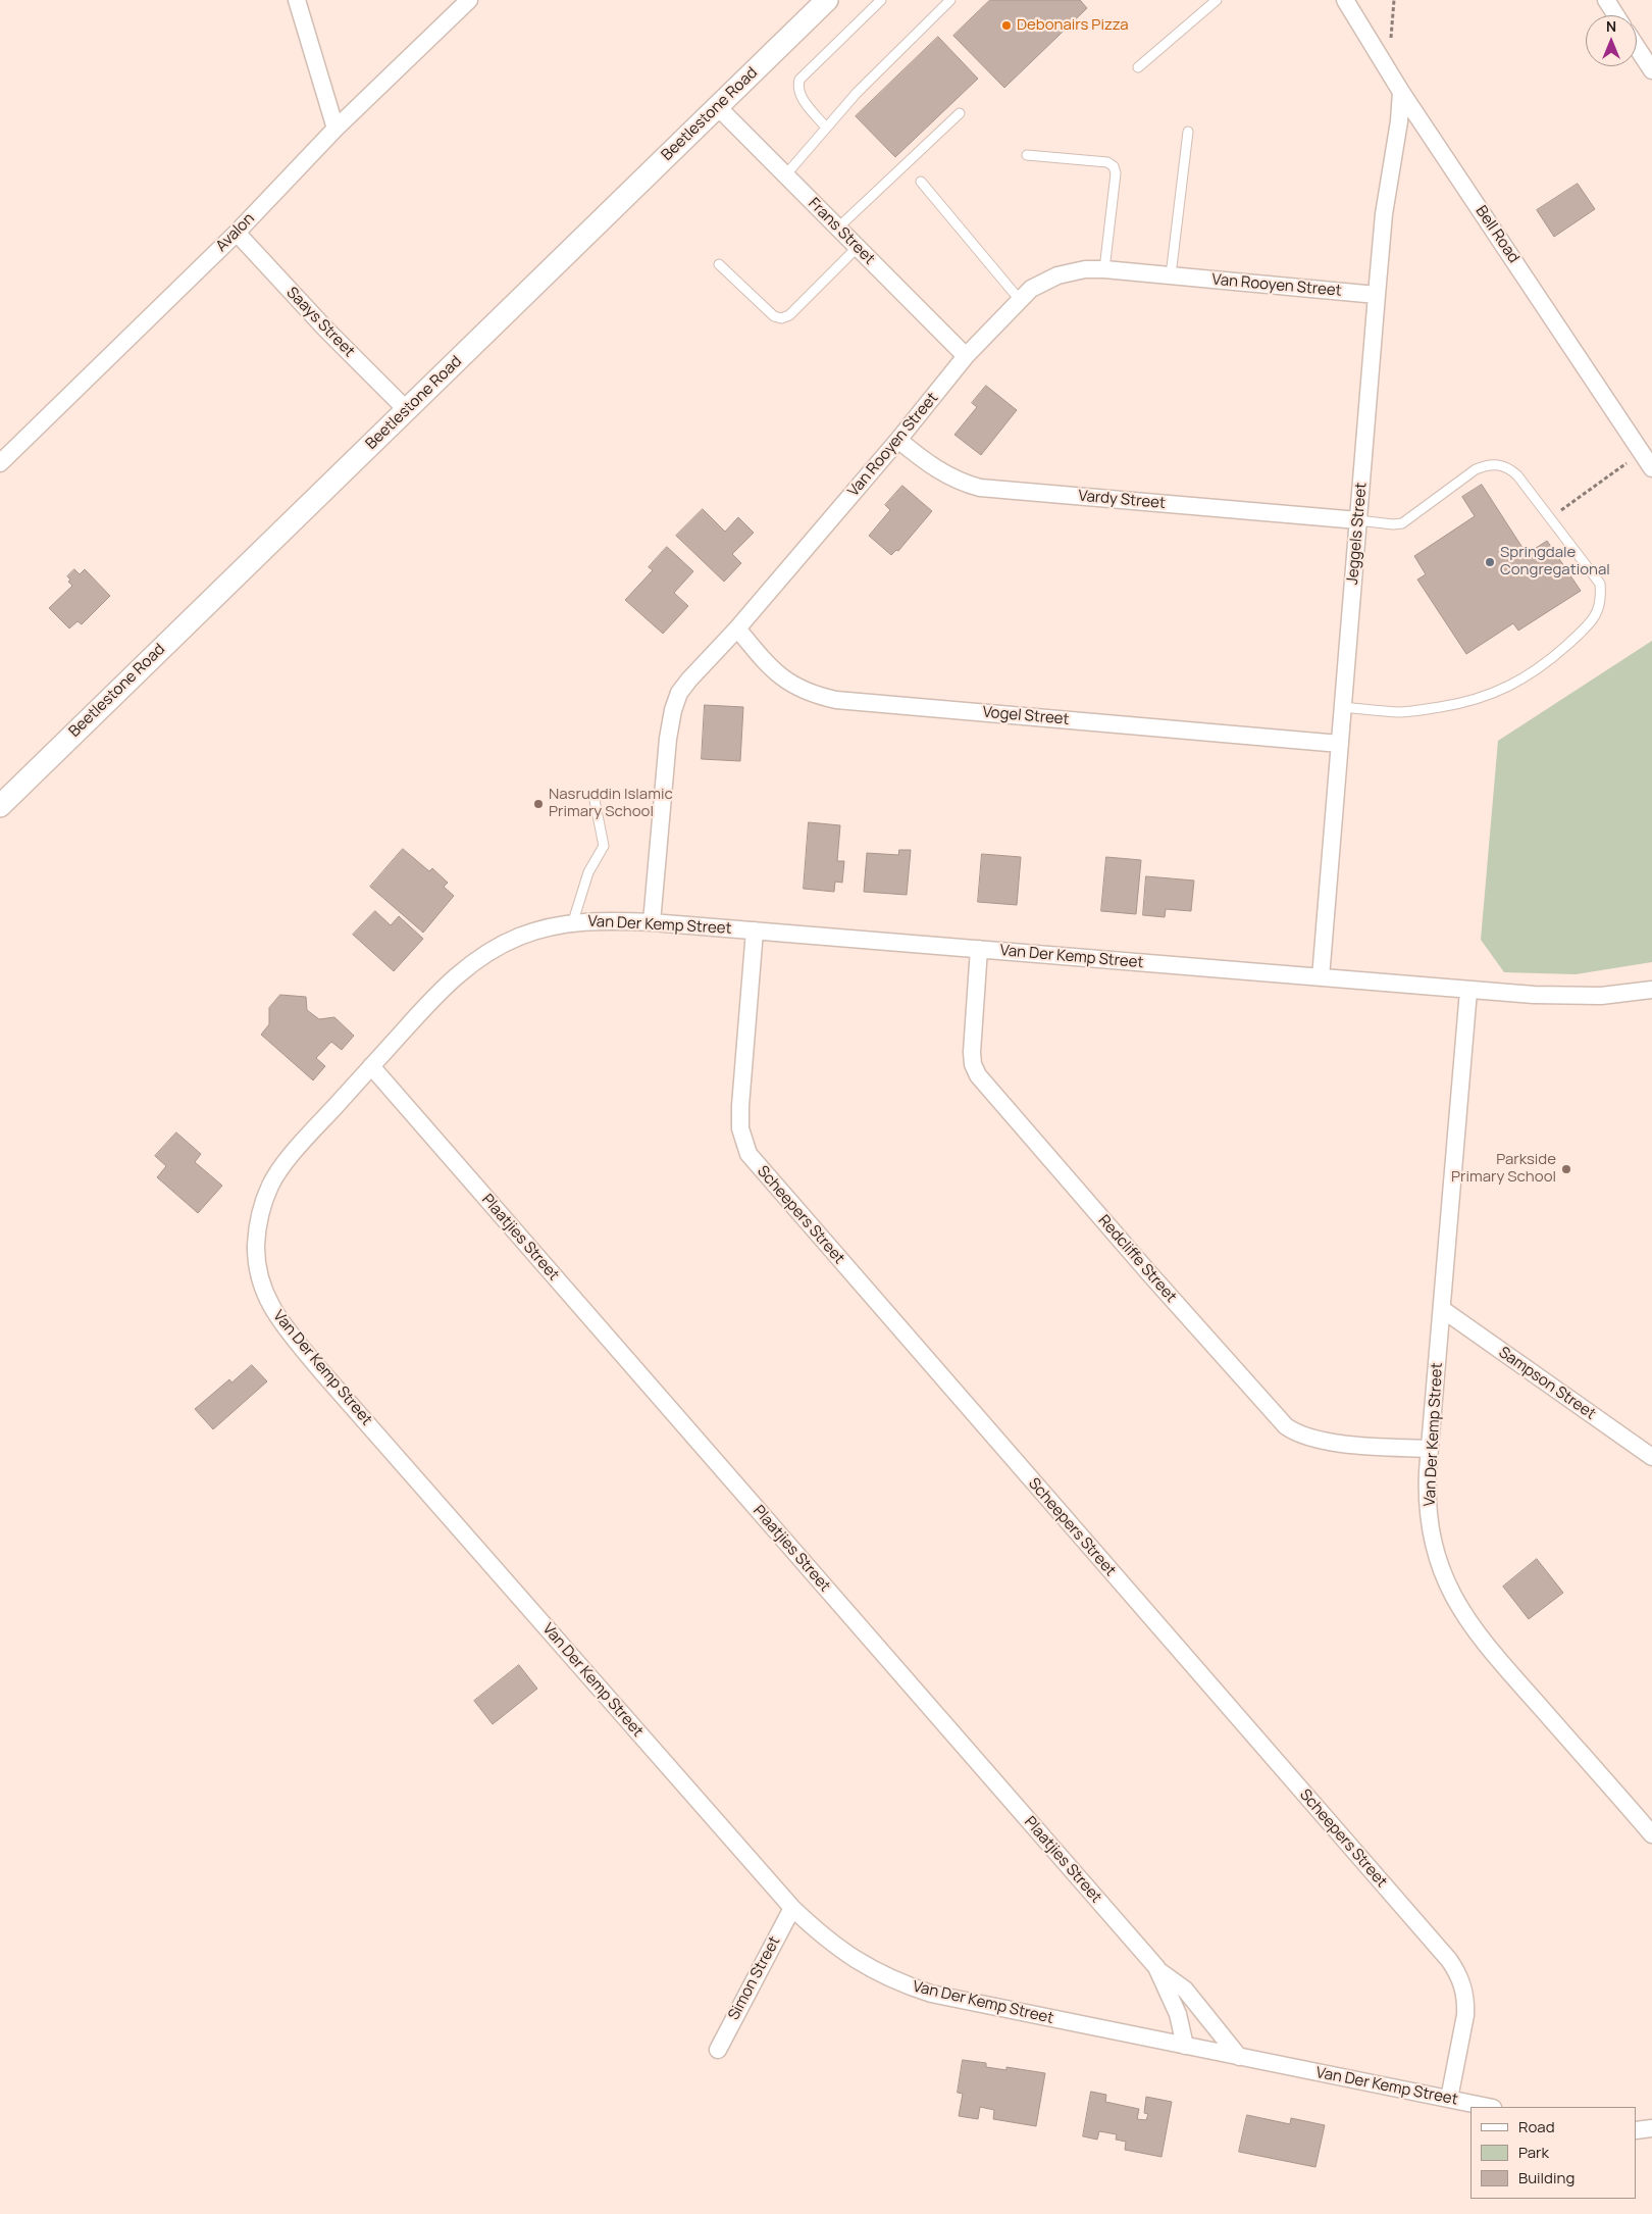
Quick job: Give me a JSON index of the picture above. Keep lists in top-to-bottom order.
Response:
{
  "streets": {
    "street": [
      "Beetlestone Road",
      "Frans Street",
      "Avalon",
      "Bell Road",
      "Van Rooyen Street",
      "Saays Street",
      "Vardy Street",
      "Jeggels Street",
      "Vogel Street",
      "Van Der Kemp Street",
      "Scheepers Street",
      "Plaatjies Street",
      "Redcliffe Street",
      "Sampson Street",
      "Simon Street"
    ]
  },
  "crossings": [
    ["Beetlestone Road", "Frans Street"],
    ["Beetlestone Road", "Saays Street"],
    ["Frans Street", "Van Rooyen Street"],
    ["Avalon", "Saays Street"],
    ["Bell Road", "Jeggels Street"],
    ["Van Rooyen Street", "Vardy Street"],
    ["Van Rooyen Street", "Jeggels Street"],
    ["Van Rooyen Street", "Vogel Street"],
    ["Van Rooyen Street", "Van Der Kemp Street"],
    ["Vardy Street", "Jeggels Street"],
    ["Jeggels Street", "Vogel Street"],
    ["Jeggels Street", "Van Der Kemp Street"],
    ["Van Der Kemp Street", "Scheepers Street"],
    ["Van Der Kemp Street", "Plaatjies Street"],
    ["Van Der Kemp Street", "Redcliffe Street"],
    ["Van Der Kemp Street", "Sampson Street"],
    ["Van Der Kemp Street", "Simon Street"]
  ],
  "places": [
    "Debonairs Pizza",
    "Springdale Congregational",
    "Nasruddin Islamic Primary School",
    "Parkside Primary School"
  ],
  "legend": ["Road", "Park", "Building"],
  "north": "top"
}
